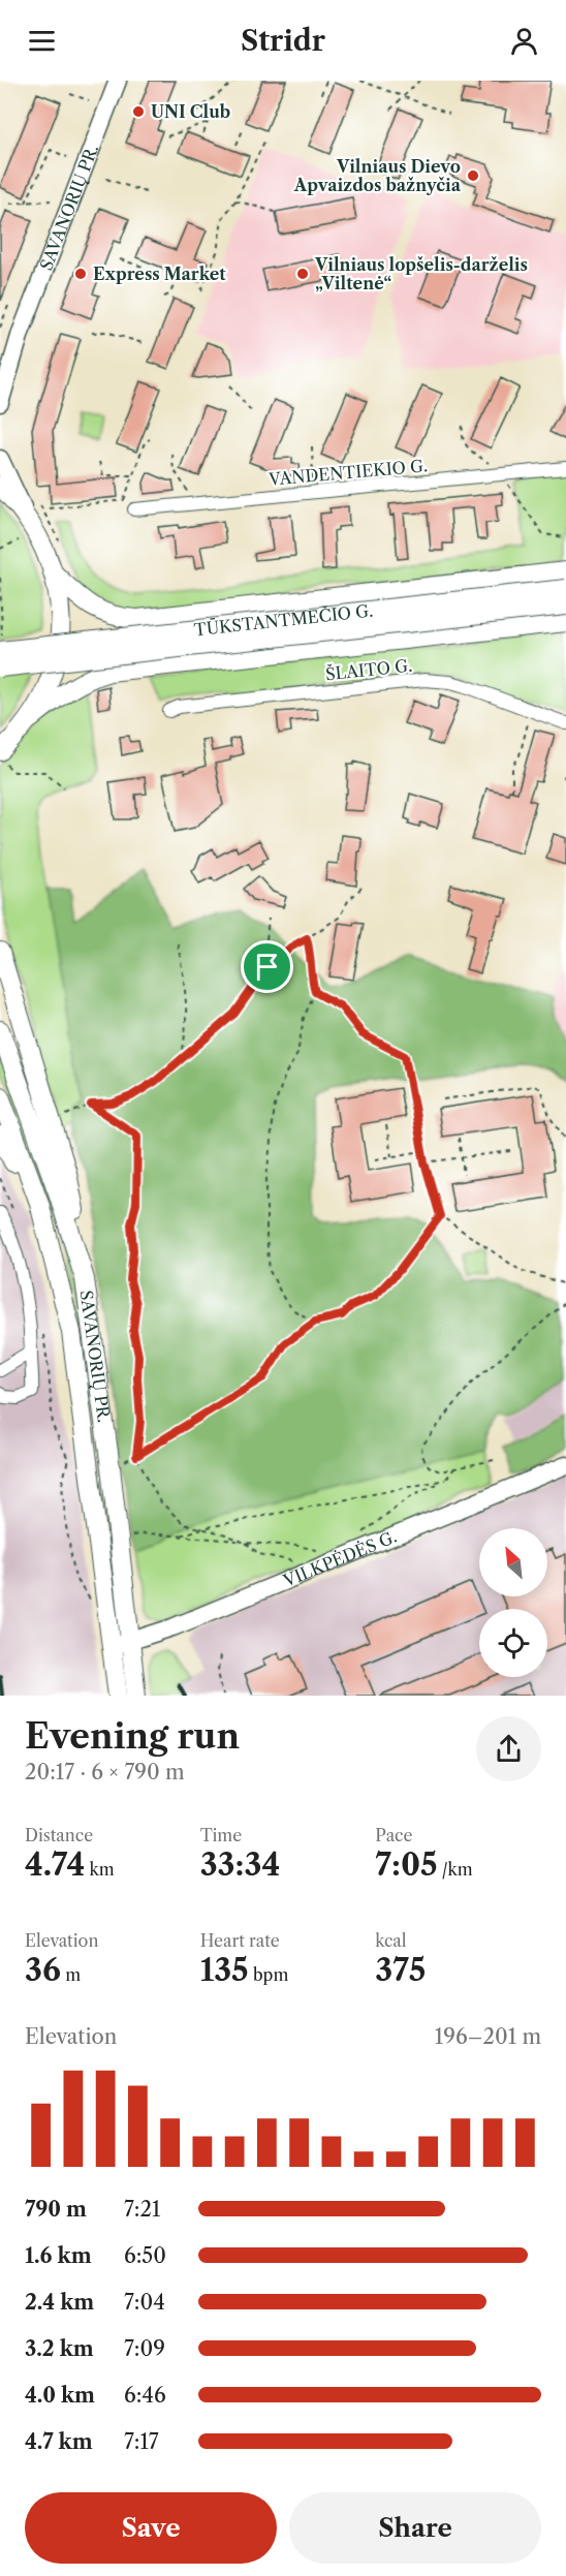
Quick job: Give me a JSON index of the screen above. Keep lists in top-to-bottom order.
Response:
{
  "streets": {
    "highway": ["SAVANORIŲ PR.", "TŪKSTANTMEČIO G."],
    "main road": ["VILKPĖDĖS G."],
    "street": ["VANDENTIEKIO G.", "ŠLAITO G."]
  },
  "crossings": [
    ["SAVANORIŲ PR.", "VILKPĖDĖS G."]
  ],
  "places": [
    "UNI Club",
    "Vilniaus Dievo Apvaizdos bažnyčia",
    "Express Market",
    "Vilniaus lopšelis-darželis „Viltenė“"
  ],
  "north": "top left",
  "page": {
    "header": "Stridr",
    "heading": ["Evening run", "20:17 · 6 × 790 m"],
    "stats": [
      ["Distance", "4.74 km"],
      ["Time", "33:34"],
      ["Pace", "7:05 /km"],
      ["Elevation", "36 m"],
      ["Heart rate", "135 bpm"],
      ["kcal", "375"]
    ],
    "chart": ["Elevation", "196–201 m"],
    "list": [
      {
        "name": "790 m",
        "note": "7:21"
      },
      {
        "name": "1.6 km",
        "note": "6:50"
      },
      {
        "name": "2.4 km",
        "note": "7:04"
      },
      {
        "name": "3.2 km",
        "note": "7:09"
      },
      {
        "name": "4.0 km",
        "note": "6:46"
      },
      {
        "name": "4.7 km",
        "note": "7:17"
      }
    ],
    "buttons": ["Save", "Share"]
  }
}
